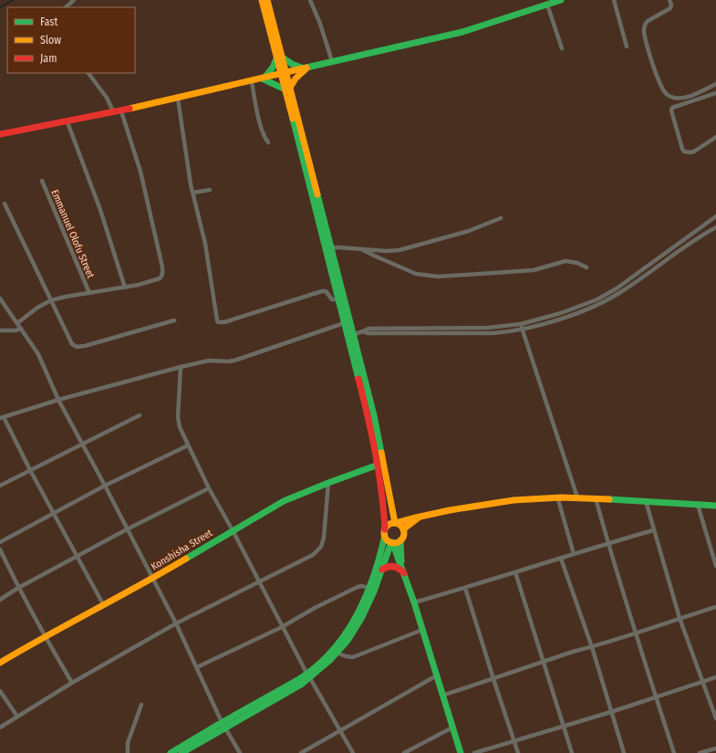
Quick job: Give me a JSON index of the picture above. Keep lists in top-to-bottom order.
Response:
{
  "streets": {
    "main road": ["Konshisha Street"],
    "street": ["Emmanuel Olofu Street"]
  },
  "legend": ["Fast", "Slow", "Jam"]
}
